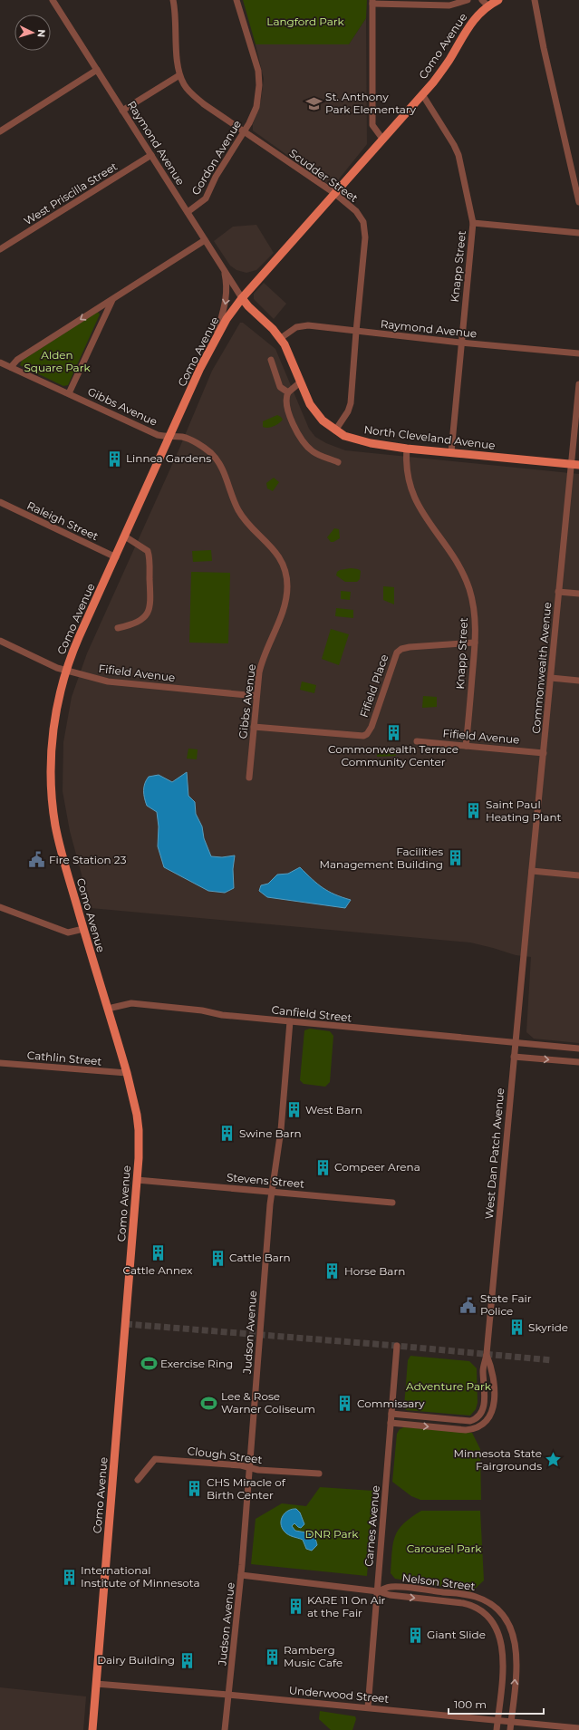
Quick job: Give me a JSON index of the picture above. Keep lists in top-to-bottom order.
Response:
{
  "streets": {
    "main road": ["Como Avenue", "North Cleveland Avenue"],
    "street": [
      "Raymond Avenue",
      "Gordon Avenue",
      "Scudder Street",
      "West Priscilla Street",
      "Knapp Street",
      "Gibbs Avenue",
      "Raleigh Street",
      "Commonwealth Avenue",
      "Fifield Avenue",
      "Fifield Place",
      "Canfield Street",
      "Cathlin Street",
      "West Dan Patch Avenue",
      "Stevens Street",
      "Judson Avenue",
      "Clough Street",
      "Carnes Avenue",
      "Nelson Street",
      "Underwood Street"
    ]
  },
  "crossings": [
    ["Como Avenue", "Raymond Avenue"],
    ["Como Avenue", "Scudder Street"],
    ["Como Avenue", "Knapp Street"],
    ["Como Avenue", "Gibbs Avenue"],
    ["Como Avenue", "North Cleveland Avenue"],
    ["Como Avenue", "Raleigh Street"],
    ["Como Avenue", "Fifield Avenue"],
    ["Como Avenue", "Canfield Street"],
    ["Como Avenue", "Cathlin Street"],
    ["Como Avenue", "Stevens Street"],
    ["Como Avenue", "Underwood Street"],
    ["Raymond Avenue", "Gordon Avenue"],
    ["Raymond Avenue", "Scudder Street"],
    ["Raymond Avenue", "West Priscilla Street"],
    ["Raymond Avenue", "Knapp Street"],
    ["Raymond Avenue", "North Cleveland Avenue"],
    ["Gordon Avenue", "Scudder Street"],
    ["Scudder Street", "North Cleveland Avenue"],
    ["Knapp Street", "North Cleveland Avenue"],
    ["Knapp Street", "Fifield Avenue"],
    ["Knapp Street", "Fifield Place"],
    ["Gibbs Avenue", "Fifield Avenue"],
    ["Gibbs Avenue", "Fifield Place"],
    ["North Cleveland Avenue", "Commonwealth Avenue"],
    ["Commonwealth Avenue", "Fifield Avenue"],
    ["Commonwealth Avenue", "West Dan Patch Avenue"],
    ["Canfield Street", "West Dan Patch Avenue"],
    ["Canfield Street", "Judson Avenue"],
    ["West Dan Patch Avenue", "Carnes Avenue"],
    ["Stevens Street", "Judson Avenue"],
    ["Judson Avenue", "Clough Street"],
    ["Judson Avenue", "Nelson Street"],
    ["Judson Avenue", "Underwood Street"],
    ["Carnes Avenue", "Nelson Street"],
    ["Carnes Avenue", "Underwood Street"],
    ["Nelson Street", "Underwood Street"]
  ],
  "parks": [
    "Langford Park",
    "Alden Square Park",
    "Adventure Park",
    "DNR Park",
    "Carousel Park"
  ],
  "places": {
    "school or university": ["St. Anthony Park Elementary"],
    "building": [
      "Linnea Gardens",
      "Commonwealth Terrace Community Center",
      "Saint Paul Heating Plant",
      "Facilities Management Building",
      "West Barn",
      "Swine Barn",
      "Compeer Arena",
      "Cattle Annex",
      "Cattle Barn",
      "Horse Barn",
      "Skyride",
      "Commissary",
      "CHS Miracle of Birth Center",
      "International Institute of Minnesota",
      "KARE 11 On Air at the Fair",
      "Giant Slide",
      "Ramberg Music Cafe",
      "Dairy Building"
    ],
    "public building": ["Fire Station 23", "State Fair Police"],
    "sports": ["Exercise Ring", "Lee & Rose Warner Coliseum"],
    "place": ["Minnesota State Fairgrounds"]
  },
  "scale_bar": "100 m",
  "north": "right"
}
